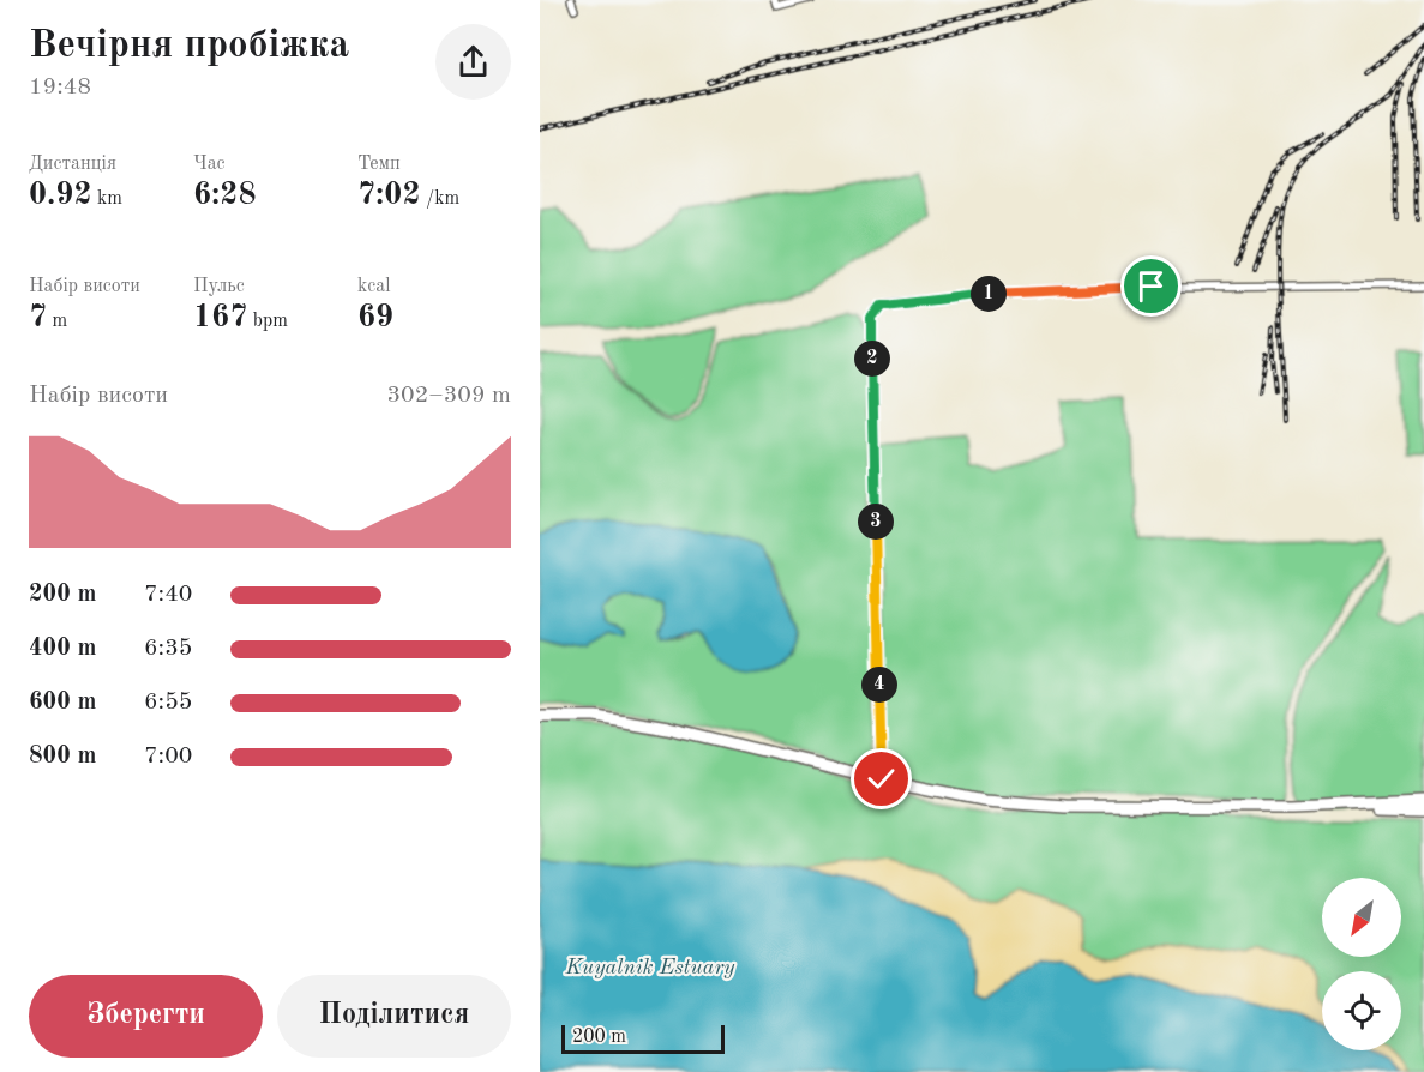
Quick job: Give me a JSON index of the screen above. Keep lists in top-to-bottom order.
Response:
{
  "water": ["Kuyalnik Estuary"],
  "scale_bar": "200 m",
  "north": "bottom left",
  "page": {
    "heading": ["Вечірня пробіжка", "19:48"],
    "stats": [
      ["Дистанція", "0.92 km"],
      ["Час", "6:28"],
      ["Темп", "7:02 /km"],
      ["Набір висоти", "7 m"],
      ["Пульс", "167 bpm"],
      ["kcal", "69"]
    ],
    "pins": [
      "1",
      "2",
      "3",
      "4"
    ],
    "chart": ["Набір висоти", "302–309 m"],
    "list": [
      {
        "name": "200 m",
        "note": "7:40"
      },
      {
        "name": "400 m",
        "note": "6:35"
      },
      {
        "name": "600 m",
        "note": "6:55"
      },
      {
        "name": "800 m",
        "note": "7:00"
      }
    ],
    "buttons": ["Зберегти", "Поділитися"],
    "scale": "200 m"
  }
}
